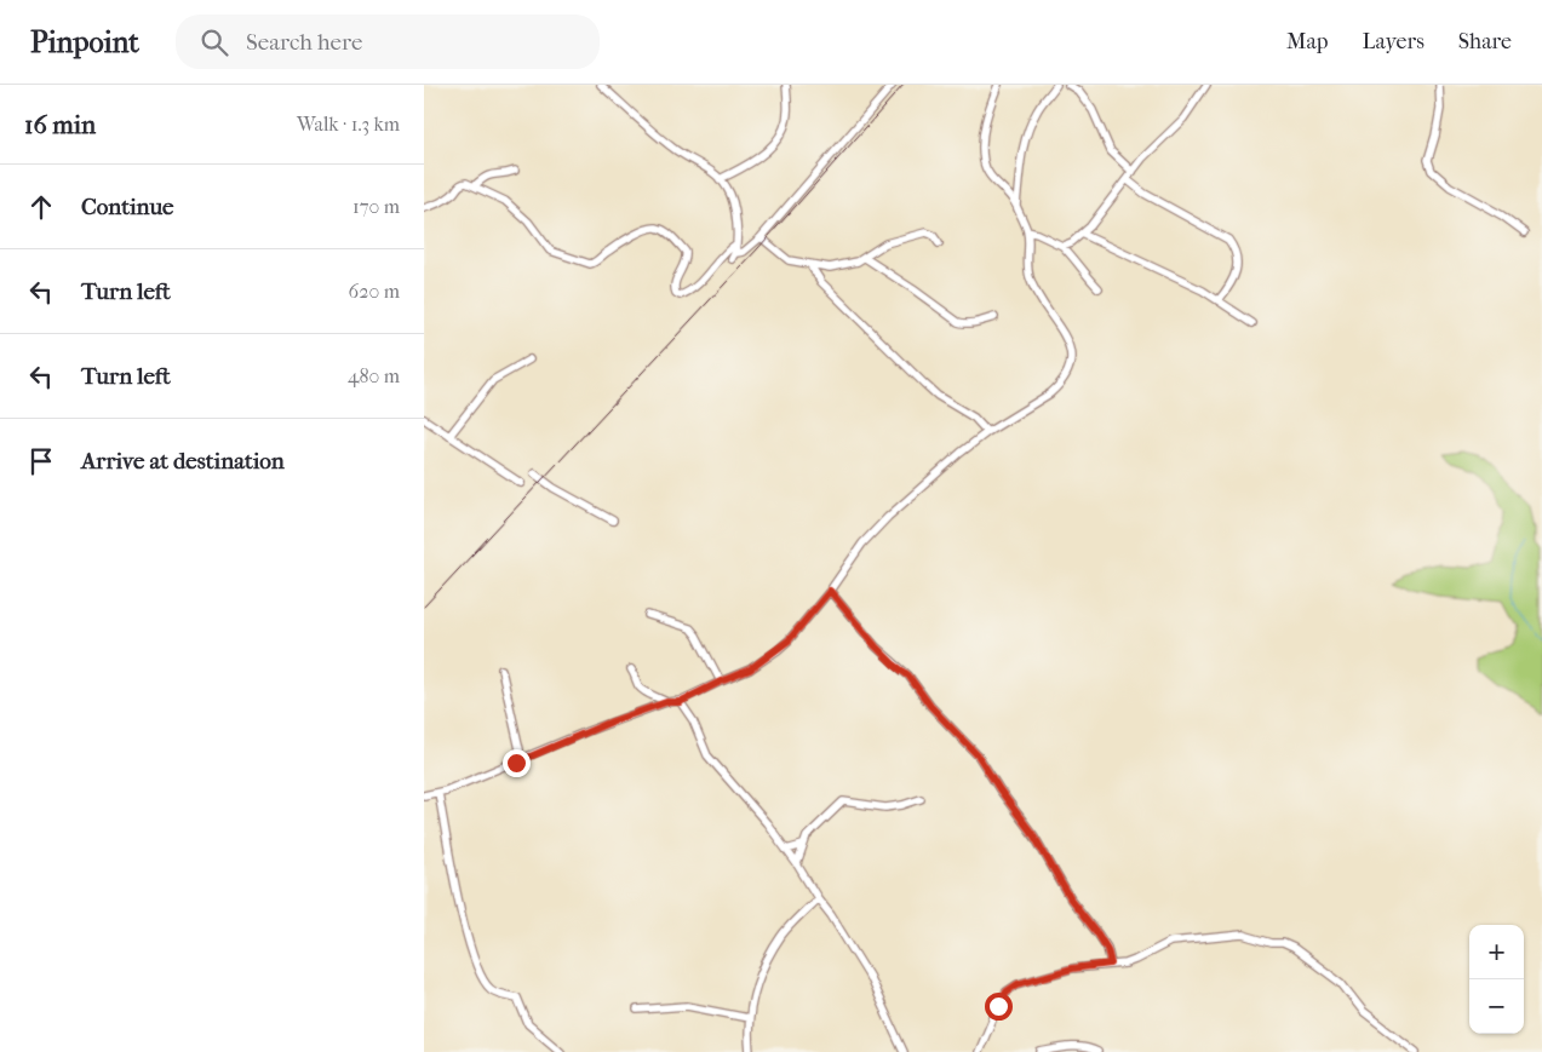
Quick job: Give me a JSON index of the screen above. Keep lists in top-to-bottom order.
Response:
{
  "page": {
    "header": "Pinpoint",
    "search": "Search here",
    "nav": ["Map", "Layers", "Share"],
    "heading": ["16 min", "Walk · 1.3 km"],
    "list": [
      ["Continue", "170 m"],
      ["Turn left", "620 m"],
      ["Turn left", "480 m"],
      "Arrive at destination"
    ],
    "map_buttons": ["+", "−"]
  }
}
